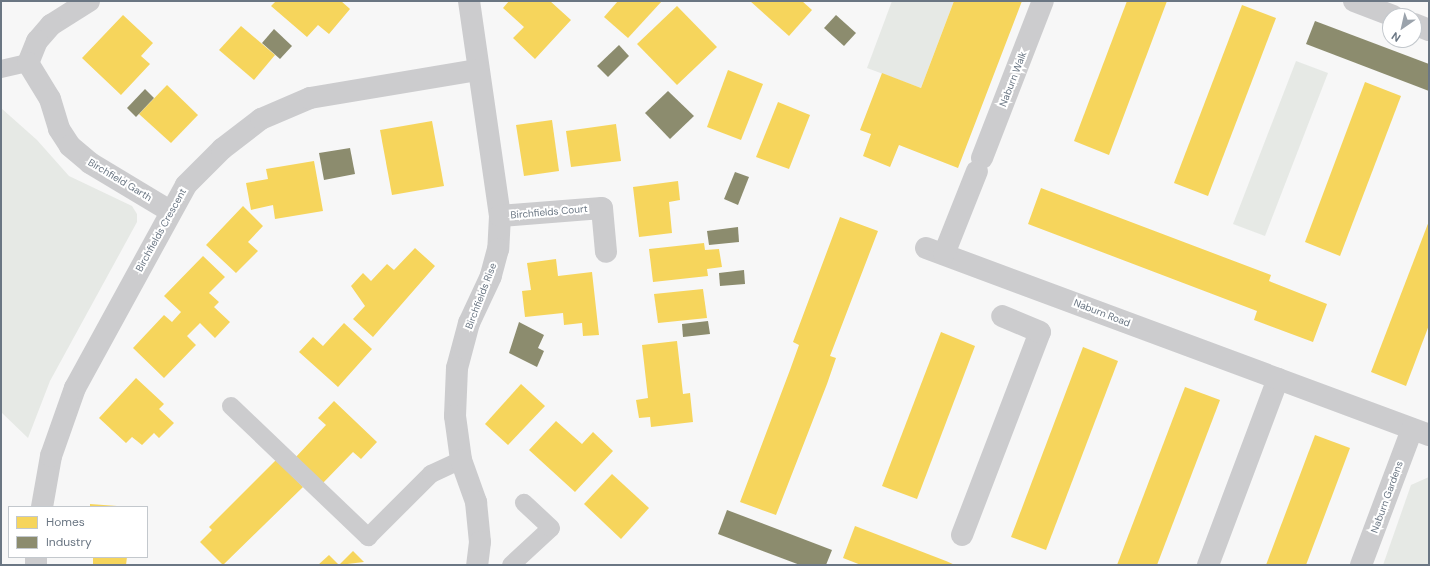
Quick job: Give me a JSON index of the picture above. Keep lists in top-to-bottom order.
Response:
{
  "streets": {
    "street": [
      "Naburn Walk",
      "Birchfield Garth",
      "Birchfields Court",
      "Birchfields Crescent",
      "Birchfields Rise",
      "Naburn Road",
      "Naburn Gardens"
    ]
  },
  "crossings": [
    ["Naburn Walk", "Naburn Road"],
    ["Birchfield Garth", "Birchfields Crescent"],
    ["Birchfields Court", "Birchfields Rise"],
    ["Birchfields Crescent", "Birchfields Rise"],
    ["Naburn Road", "Naburn Gardens"]
  ],
  "legend": ["Homes", "Industry"],
  "north": "bottom left"
}
